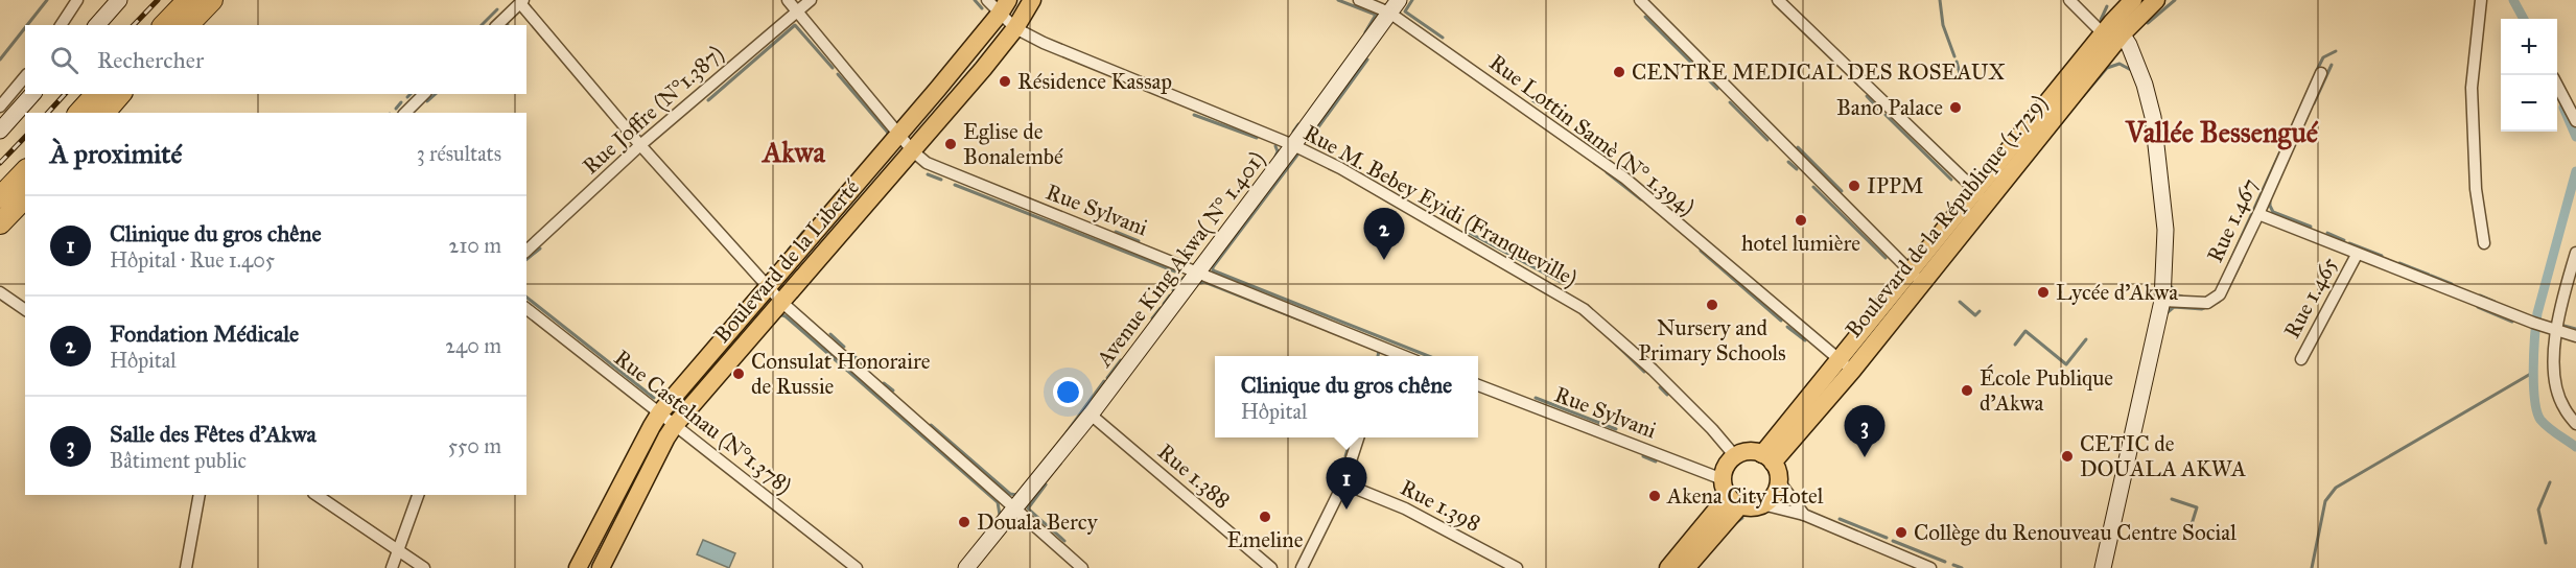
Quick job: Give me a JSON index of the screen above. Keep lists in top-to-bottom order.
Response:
{
  "streets": {
    "main road": ["Boulevard de la République (1.729)", "Boulevard de la Liberté"],
    "street": [
      "Rue Joffre (N°1.387)",
      "Rue Lottin Samè (N° 1.394)",
      "Rue M. Bebey Eyidi (Franqueville)",
      "Rue Sylvani",
      "Rue 1.467",
      "Avenue King Akwa( N° 1.401)",
      "Rue 1.465",
      "Rue Castelnau (N°1.378)",
      "Rue 1.388",
      "Rue 1.398"
    ]
  },
  "crossings": [
    ["Rue Joffre (N°1.387)", "Rue Sylvani"],
    ["Rue Lottin Samè (N° 1.394)", "Boulevard de la République (1.729)"],
    ["Rue Lottin Samè (N° 1.394)", "Avenue King Akwa( N° 1.401)"],
    ["Rue M. Bebey Eyidi (Franqueville)", "Rue Sylvani"],
    ["Rue M. Bebey Eyidi (Franqueville)", "Boulevard de la République (1.729)"],
    ["Rue M. Bebey Eyidi (Franqueville)", "Avenue King Akwa( N° 1.401)"],
    ["Rue M. Bebey Eyidi (Franqueville)", "Boulevard de la Liberté"],
    ["Rue Sylvani", "Boulevard de la République (1.729)"],
    ["Rue Sylvani", "Avenue King Akwa( N° 1.401)"],
    ["Rue Sylvani", "Boulevard de la Liberté"],
    ["Avenue King Akwa( N° 1.401)", "Rue 1.388"],
    ["Boulevard de la Liberté", "Rue Castelnau (N°1.378)"]
  ],
  "districts": ["Vallée Bessengué", "Akwa"],
  "places": [
    "CENTRE MEDICAL DES ROSEAUX",
    "Résidence Kassap",
    "Bano Palace",
    "Eglise de Bonalembé",
    "IPPM",
    "hotel lumière",
    "Lycée d'Akwa",
    "Nursery and Primary Schools",
    "Consulat Honoraire de Russie",
    "École Publique d'Akwa",
    "CETIC de DOUALA AKWA",
    "Akena City Hotel",
    "Emeline",
    "Douala Bercy",
    "Collège du Renouveau Centre Social"
  ],
  "page": {
    "map_buttons": ["+", "−"],
    "search": "Rechercher",
    "heading": ["À proximité", "3 résultats"],
    "list": [
      {
        "mark": "1",
        "name": "Clinique du gros chêne",
        "note": "Hôpital · Rue 1.405",
        "value": "210 m"
      },
      {
        "mark": "2",
        "name": "Fondation Médicale",
        "note": "Hôpital",
        "value": "240 m"
      },
      {
        "mark": "3",
        "name": "Salle des Fêtes d'Akwa",
        "note": "Bâtiment public",
        "value": "550 m"
      }
    ],
    "pins": ["2", "3", "1"],
    "popup": ["Clinique du gros chêne", "Hôpital"]
  }
}
